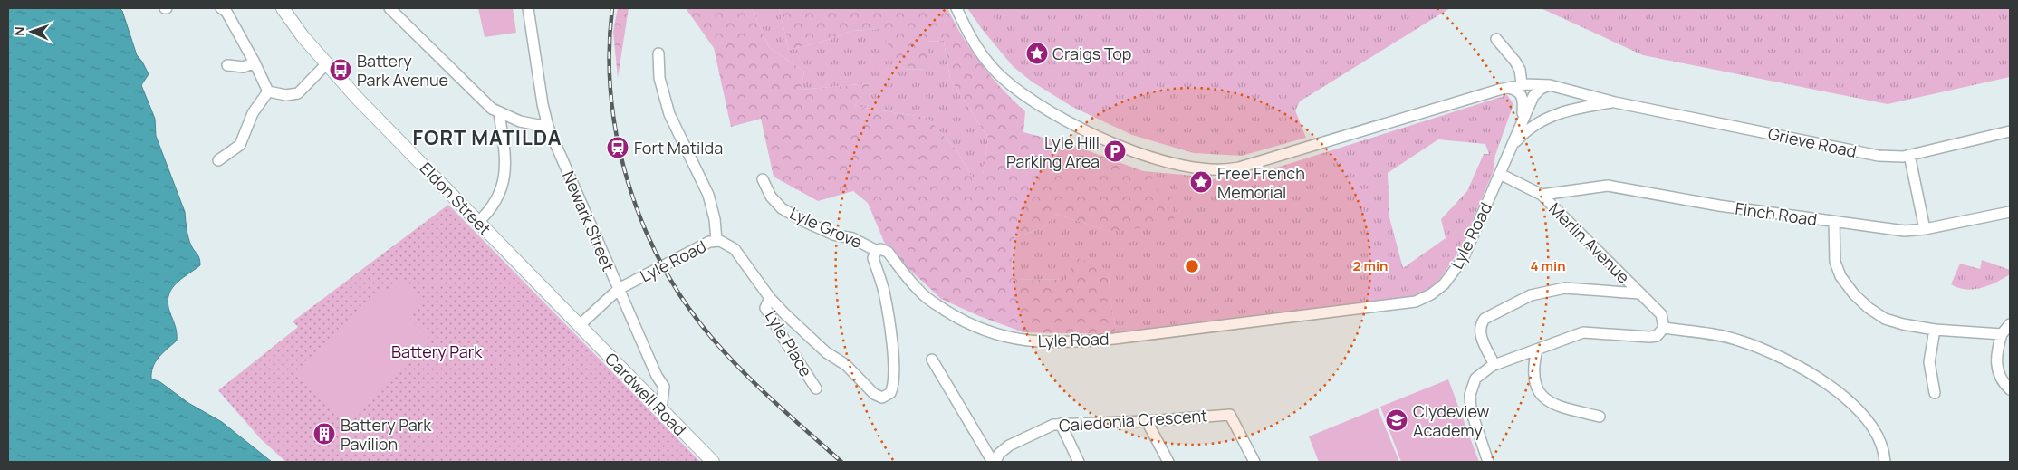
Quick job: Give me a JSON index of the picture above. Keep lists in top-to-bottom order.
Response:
{
  "streets": {
    "main road": ["Eldon Street", "Cardwell Road"],
    "street": [
      "Grieve Road",
      "Finch Road",
      "Newark Street",
      "Lyle Grove",
      "Lyle Road",
      "Merlin Avenue",
      "Lyle Place",
      "Caledonia Crescent"
    ]
  },
  "crossings": [
    ["Grieve Road", "Lyle Road"],
    ["Eldon Street", "Lyle Road"],
    ["Eldon Street", "Cardwell Road"],
    ["Finch Road", "Merlin Avenue"],
    ["Newark Street", "Lyle Road"],
    ["Newark Street", "Cardwell Road"],
    ["Lyle Grove", "Lyle Road"],
    ["Lyle Road", "Merlin Avenue"],
    ["Lyle Road", "Lyle Place"],
    ["Lyle Road", "Cardwell Road"]
  ],
  "districts": ["FORT MATILDA"],
  "parks": ["Battery Park"],
  "places": {
    "place": ["Craigs Top", "Free French Memorial"],
    "bus stop": ["Battery Park Avenue"],
    "station": ["Fort Matilda"],
    "parking": ["Lyle Hill Parking Area"],
    "school or university": ["Clydeview Academy"],
    "building": ["Battery Park Pavilion"]
  },
  "north": "left",
  "rings": ["2 min", "4 min"]
}
